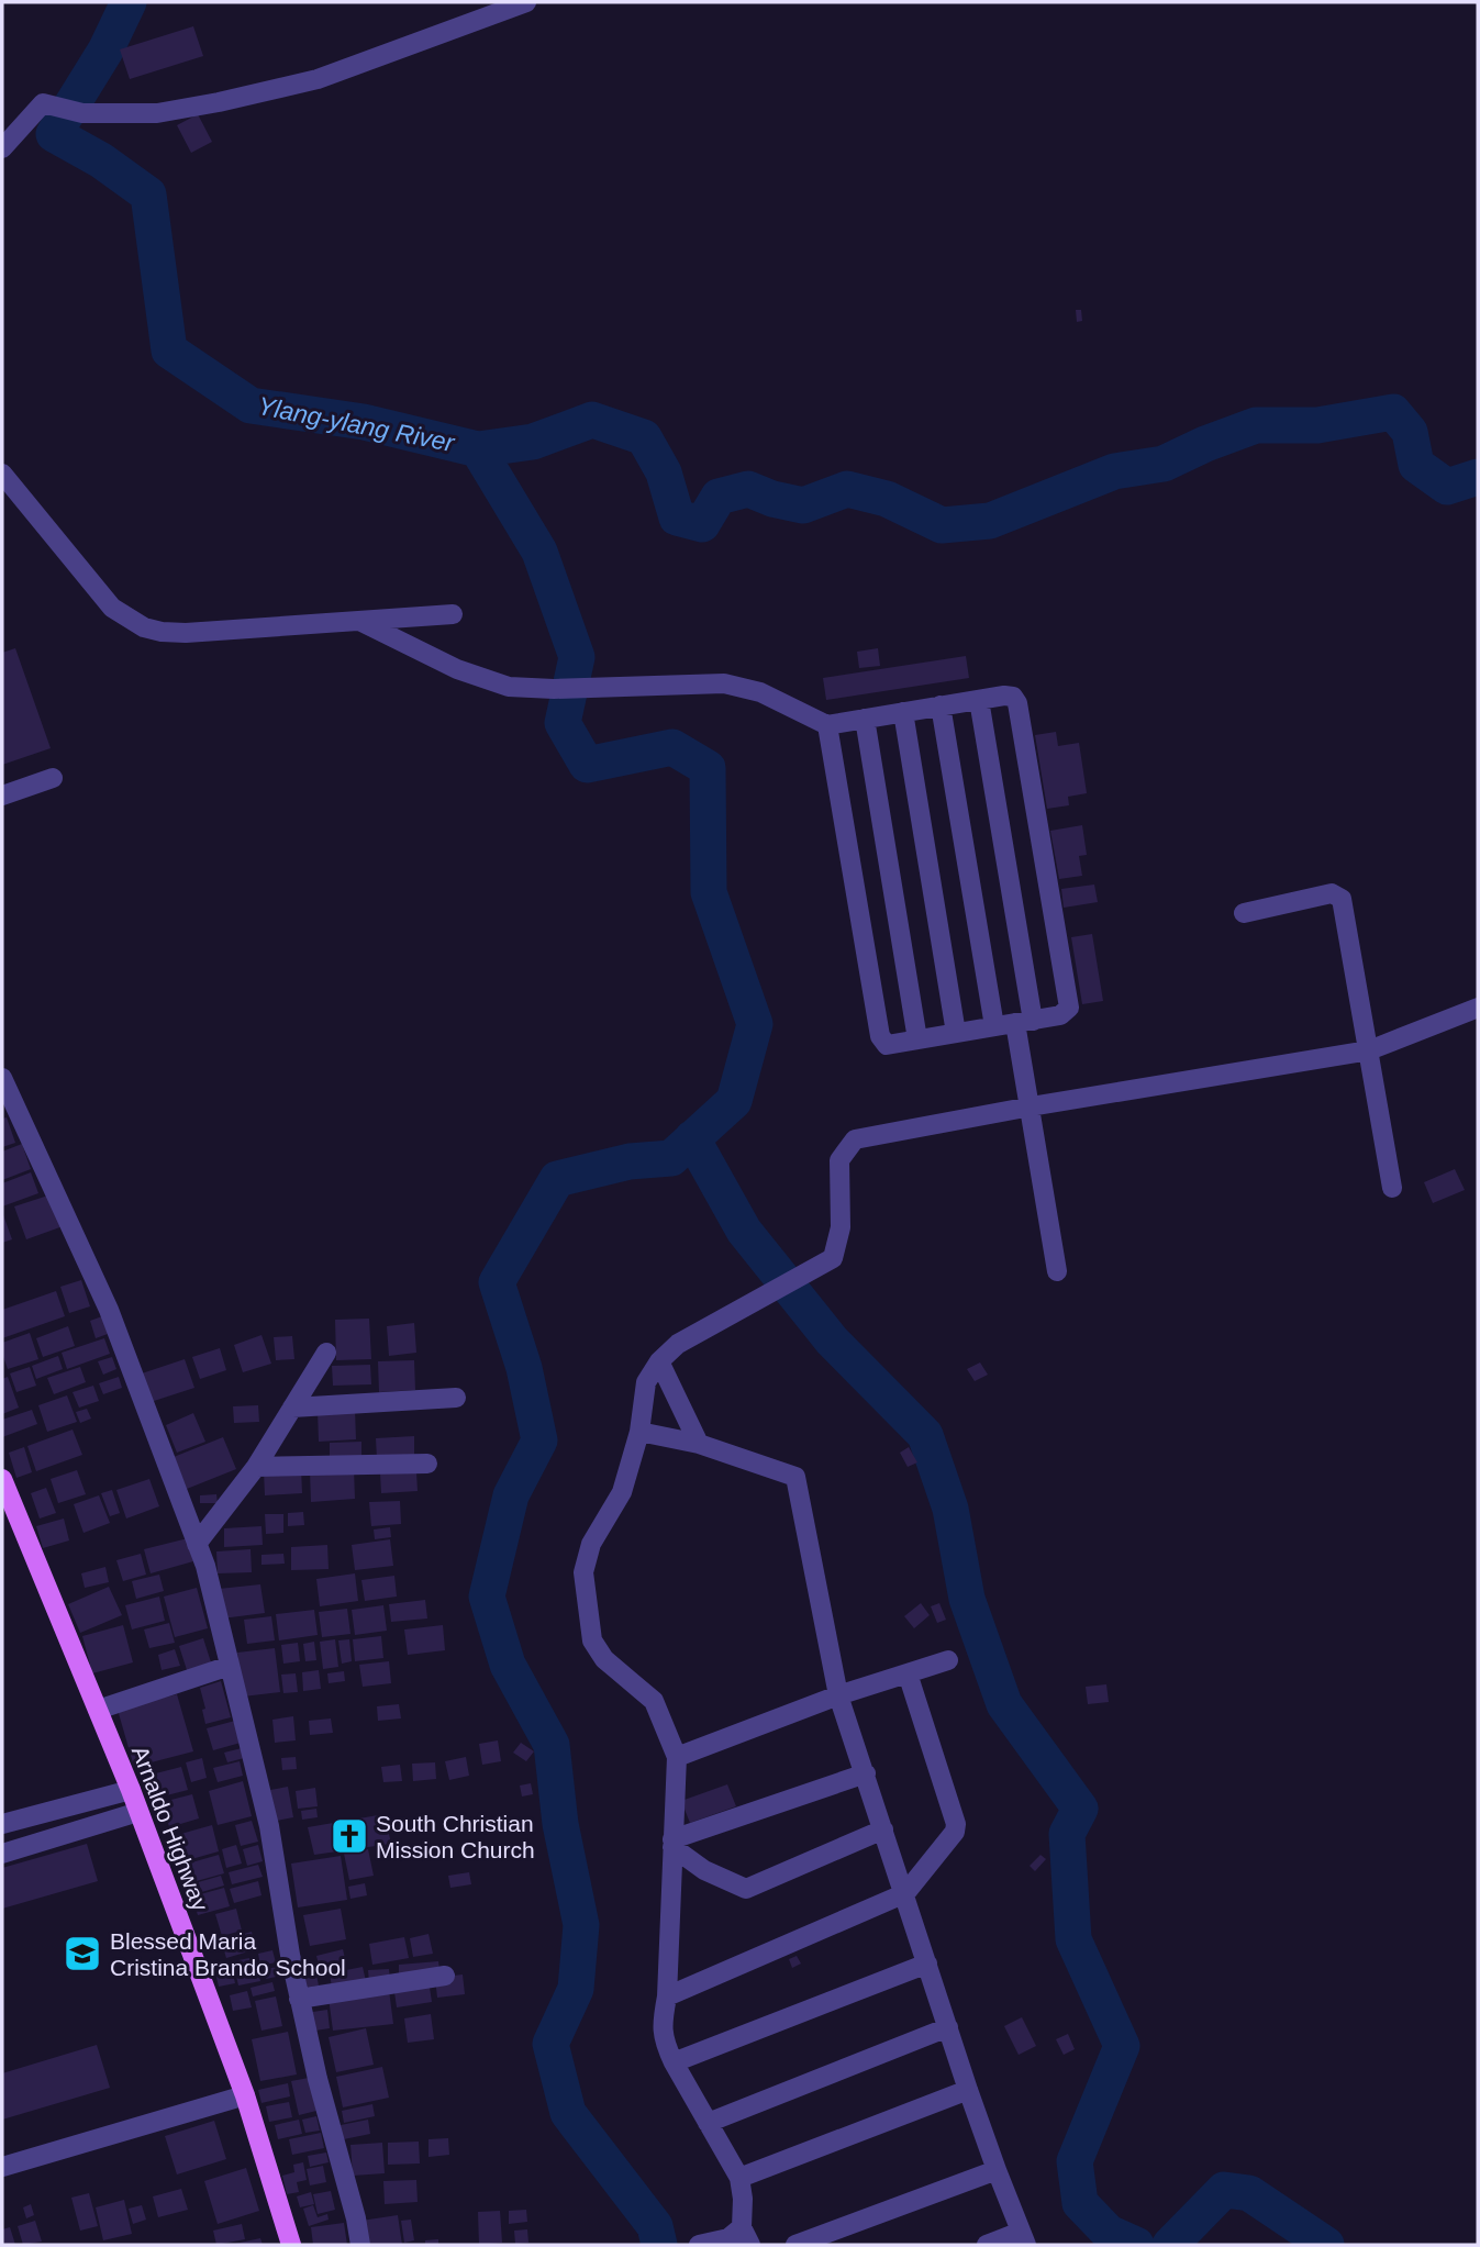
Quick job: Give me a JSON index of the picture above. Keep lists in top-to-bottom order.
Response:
{
  "streets": {
    "main road": ["Arnaldo Highway"]
  },
  "water": ["Ylang-ylang River"],
  "places": {
    "church": ["South Christian Mission Church"],
    "school or university": ["Blessed Maria Cristina Brando School"]
  }
}
